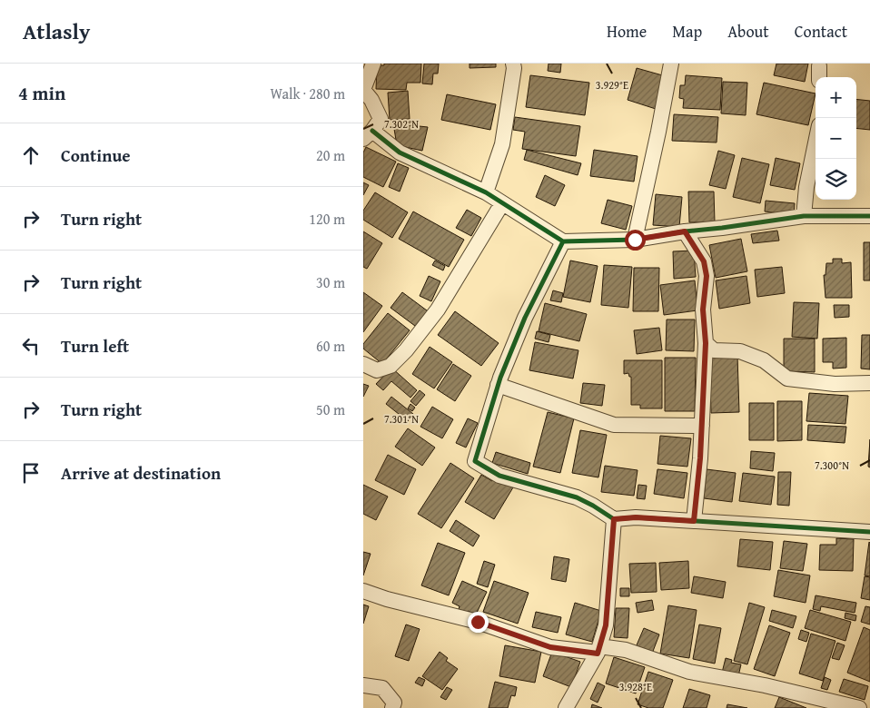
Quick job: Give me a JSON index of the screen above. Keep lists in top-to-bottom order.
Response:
{
  "page": {
    "header": "Atlasly",
    "nav": [
      "Home",
      "Map",
      "About",
      "Contact"
    ],
    "heading": ["4 min", "Walk · 280 m"],
    "map_buttons": ["+", "−"],
    "list": [
      ["Continue", "20 m"],
      ["Turn right", "120 m"],
      ["Turn right", "30 m"],
      ["Turn left", "60 m"],
      ["Turn right", "50 m"],
      "Arrive at destination"
    ]
  },
  "coordinates": [
    "3.929°E",
    "7.302°N",
    "7.301°N",
    "7.300°N",
    "3.928°E"
  ]
}
